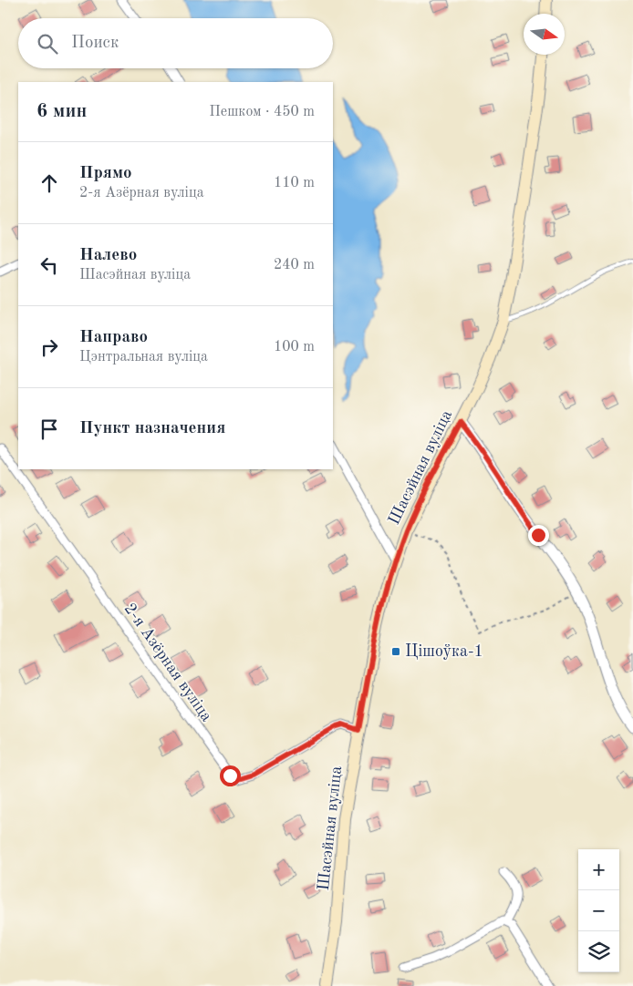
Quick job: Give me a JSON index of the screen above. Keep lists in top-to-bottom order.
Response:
{
  "streets": {
    "main road": ["Шасэйная вуліца"],
    "street": ["2-я Азёрная вуліца"]
  },
  "crossings": [
    ["Шасэйная вуліца", "2-я Азёрная вуліца"]
  ],
  "places": {
    "transit": ["Цішоўка-1"]
  },
  "north": "right",
  "page": {
    "search": "Поиск",
    "heading": ["6 мин", "Пешком · 450 m"],
    "list": [
      ["Прямо", "2-я Азёрная вуліца", "110 m"],
      ["Налево", "Шасэйная вуліца", "240 m"],
      ["Направо", "Цэнтральная вуліца", "100 m"],
      "Пункт назначения"
    ],
    "map_buttons": ["+", "−"]
  }
}
